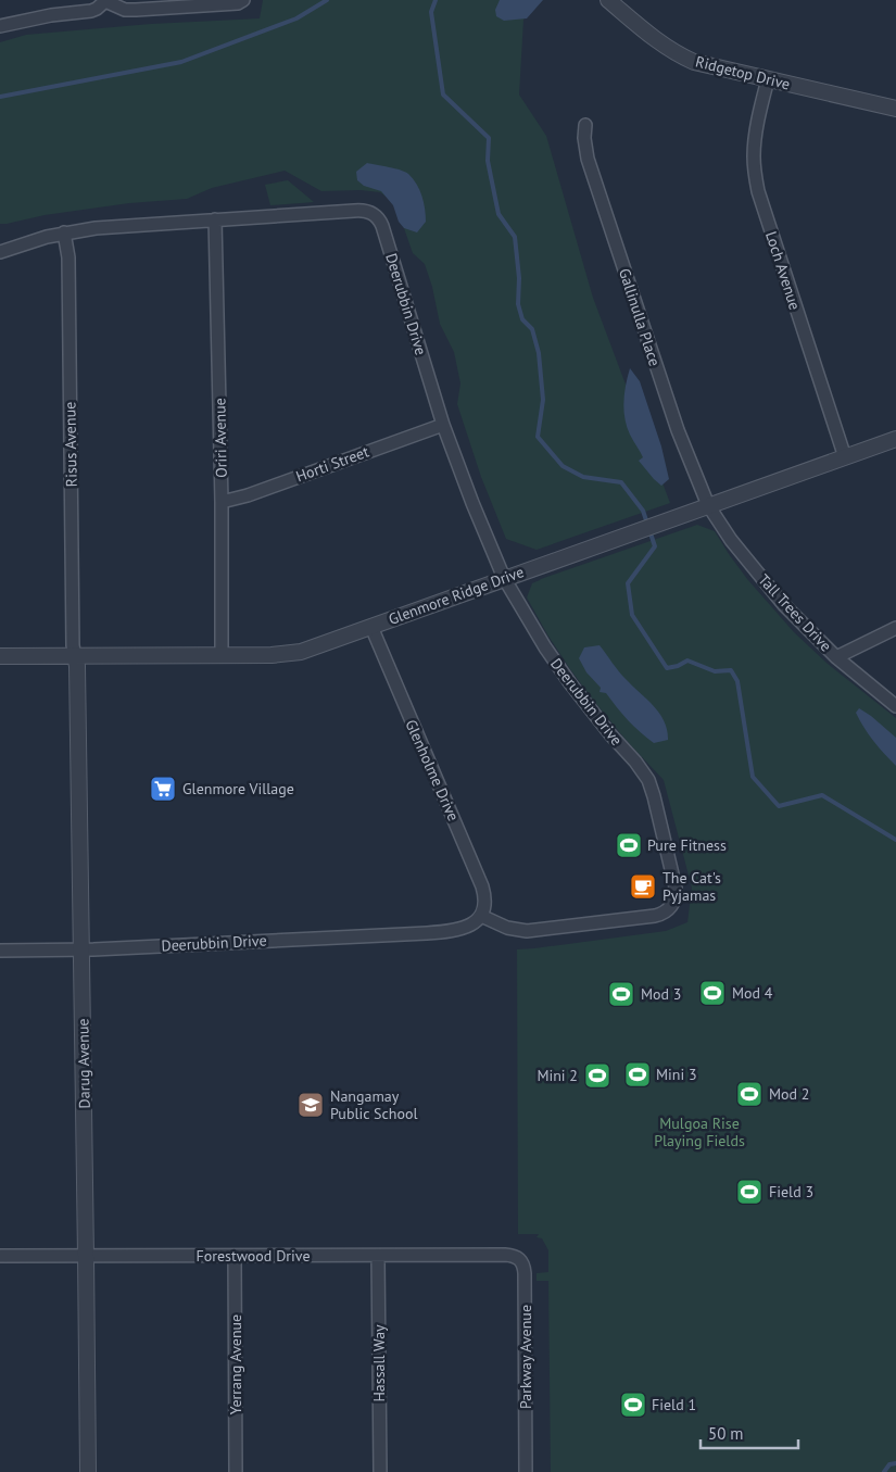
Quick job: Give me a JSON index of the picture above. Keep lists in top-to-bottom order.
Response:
{
  "streets": {
    "street": [
      "Ridgetop Drive",
      "Loch Avenue",
      "Deerubbin Drive",
      "Gallinulla Place",
      "Oriri Avenue",
      "Risus Avenue",
      "Horti Street",
      "Glenmore Ridge Drive",
      "Tall Trees Drive",
      "Glenholme Drive",
      "Darug Avenue",
      "Forestwood Drive",
      "Parkway Avenue",
      "Hassall Way",
      "Yerrang Avenue"
    ]
  },
  "crossings": [
    ["Ridgetop Drive", "Loch Avenue"],
    ["Loch Avenue", "Glenmore Ridge Drive"],
    ["Deerubbin Drive", "Oriri Avenue"],
    ["Deerubbin Drive", "Risus Avenue"],
    ["Deerubbin Drive", "Horti Street"],
    ["Deerubbin Drive", "Glenmore Ridge Drive"],
    ["Deerubbin Drive", "Glenholme Drive"],
    ["Deerubbin Drive", "Darug Avenue"],
    ["Gallinulla Place", "Glenmore Ridge Drive"],
    ["Gallinulla Place", "Tall Trees Drive"],
    ["Oriri Avenue", "Horti Street"],
    ["Oriri Avenue", "Glenmore Ridge Drive"],
    ["Risus Avenue", "Glenmore Ridge Drive"],
    ["Risus Avenue", "Darug Avenue"],
    ["Glenmore Ridge Drive", "Tall Trees Drive"],
    ["Glenmore Ridge Drive", "Glenholme Drive"],
    ["Glenmore Ridge Drive", "Darug Avenue"],
    ["Darug Avenue", "Forestwood Drive"],
    ["Forestwood Drive", "Parkway Avenue"],
    ["Forestwood Drive", "Hassall Way"],
    ["Forestwood Drive", "Yerrang Avenue"]
  ],
  "parks": ["Mulgoa Rise Playing Fields"],
  "places": {
    "supermarket": ["Glenmore Village"],
    "sports": [
      "Pure Fitness",
      "Mod 4",
      "Mod 3",
      "Mini 3",
      "Mini 2",
      "Mod 2",
      "Field 3",
      "Field 1"
    ],
    "cafe": ["The Cat's Pyjamas"],
    "school or university": ["Nangamay Public School"]
  },
  "scale_bar": "50 m"
}
